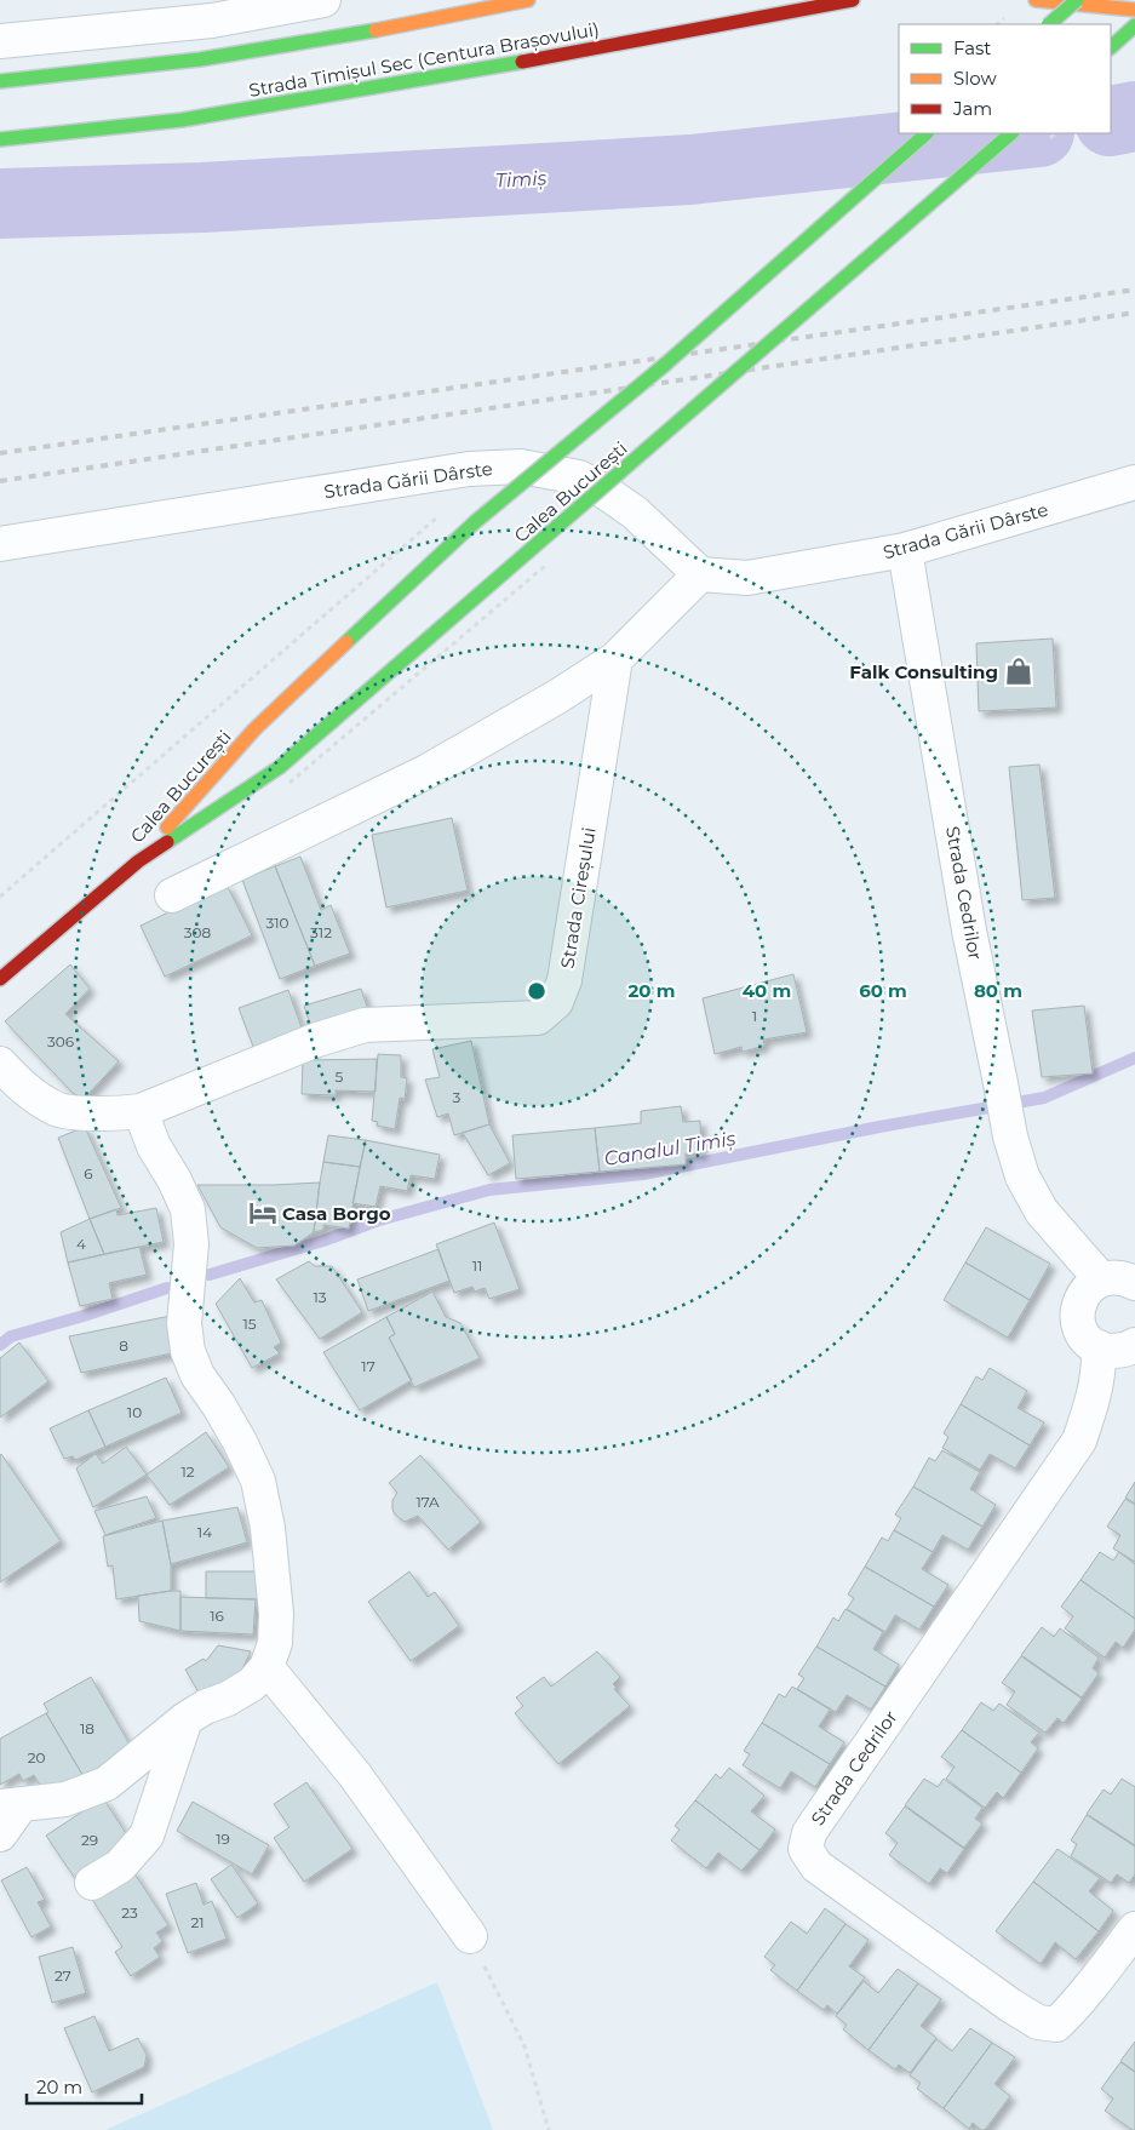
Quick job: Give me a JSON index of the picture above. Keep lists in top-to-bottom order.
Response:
{
  "streets": {
    "main road": ["Strada Timișul Sec (Centura Brașovului)", "Calea București"],
    "street": ["Strada Gării Dârste", "Strada Cedrilor", "Strada Cireșului"]
  },
  "crossings": [
    ["Strada Gării Dârste", "Strada Cedrilor"]
  ],
  "water": ["Timiș", "Canalul Timiș"],
  "places": {
    "shop": ["Falk Consulting"],
    "hotel": ["Casa Borgo"]
  },
  "house_numbers": [
    "310",
    "308",
    "312",
    "1",
    "306",
    "5",
    "3",
    "6",
    "4",
    "11",
    "13",
    "15",
    "8",
    "17",
    "10",
    "12",
    "17A",
    "14",
    "16",
    "18",
    "20",
    "19",
    "29",
    "23",
    "21",
    "27"
  ],
  "legend": ["Fast", "Slow", "Jam"],
  "scale_bar": "20 m",
  "rings": [
    "20 m",
    "40 m",
    "60 m",
    "80 m"
  ]
}
